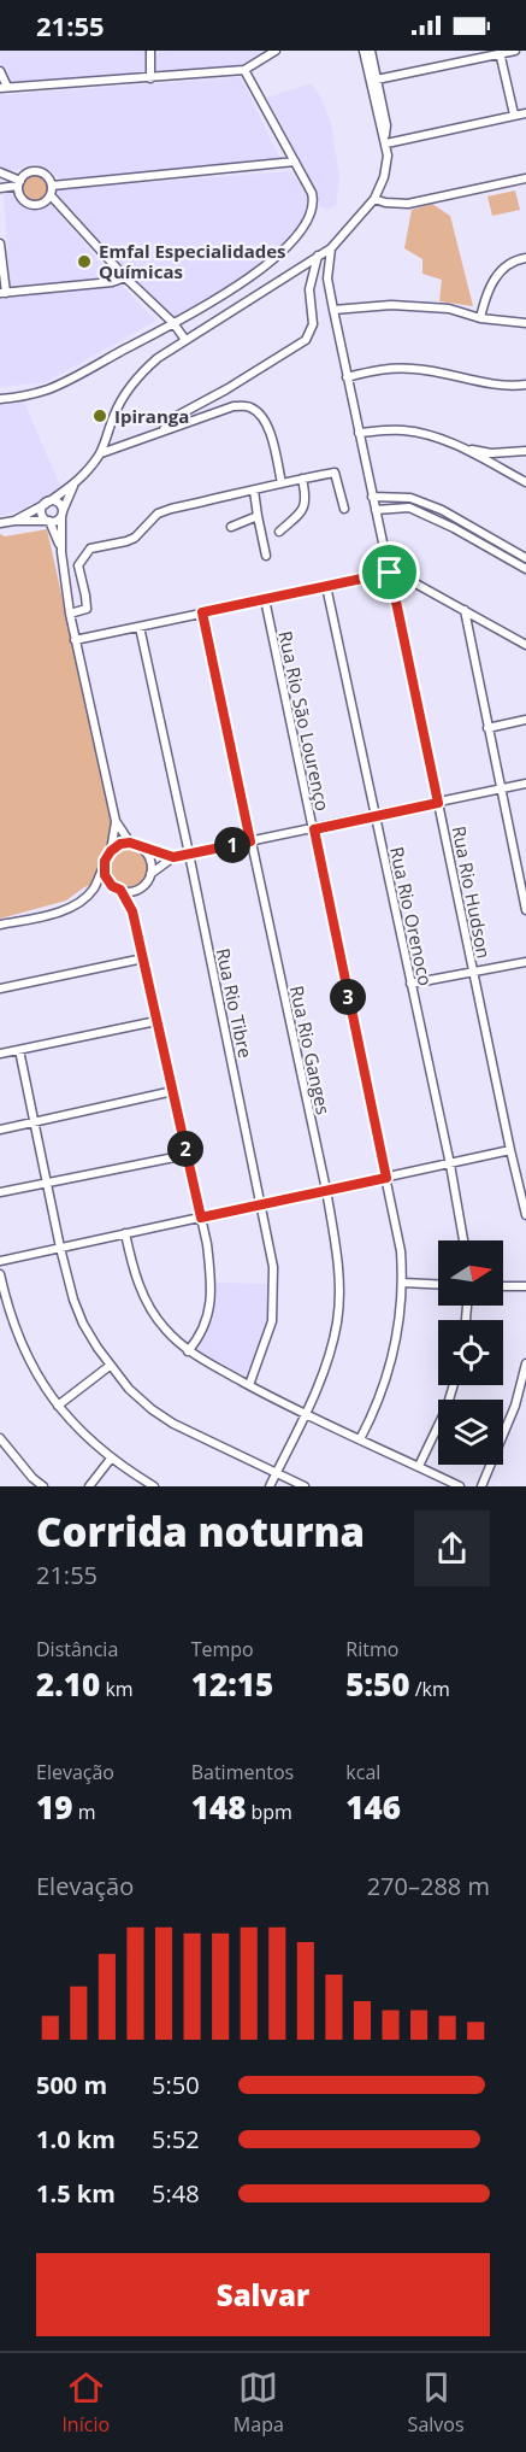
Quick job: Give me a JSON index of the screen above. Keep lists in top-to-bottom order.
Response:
{
  "streets": {
    "street": [
      "Rua Rio São Lourenço",
      "Rua Rio Hudson",
      "Rua Rio Orenoco",
      "Rua Rio Tibre",
      "Rua Rio Ganges"
    ]
  },
  "places": ["Emfal Especialidades Químicas", "Ipiranga"],
  "north": "right",
  "page": {
    "status": "21:55",
    "pins": ["1", "3", "2"],
    "heading": ["Corrida noturna", "21:55"],
    "stats": [
      ["Distância", "2.10 km"],
      ["Tempo", "12:15"],
      ["Ritmo", "5:50 /km"],
      ["Elevação", "19 m"],
      ["Batimentos", "148 bpm"],
      ["kcal", "146"]
    ],
    "chart": ["Elevação", "270–288 m"],
    "list": [
      {
        "name": "500 m",
        "note": "5:50"
      },
      {
        "name": "1.0 km",
        "note": "5:52"
      },
      {
        "name": "1.5 km",
        "note": "5:48"
      }
    ],
    "buttons": "Salvar",
    "tabs": ["Início", "Mapa", "Salvos"]
  }
}
